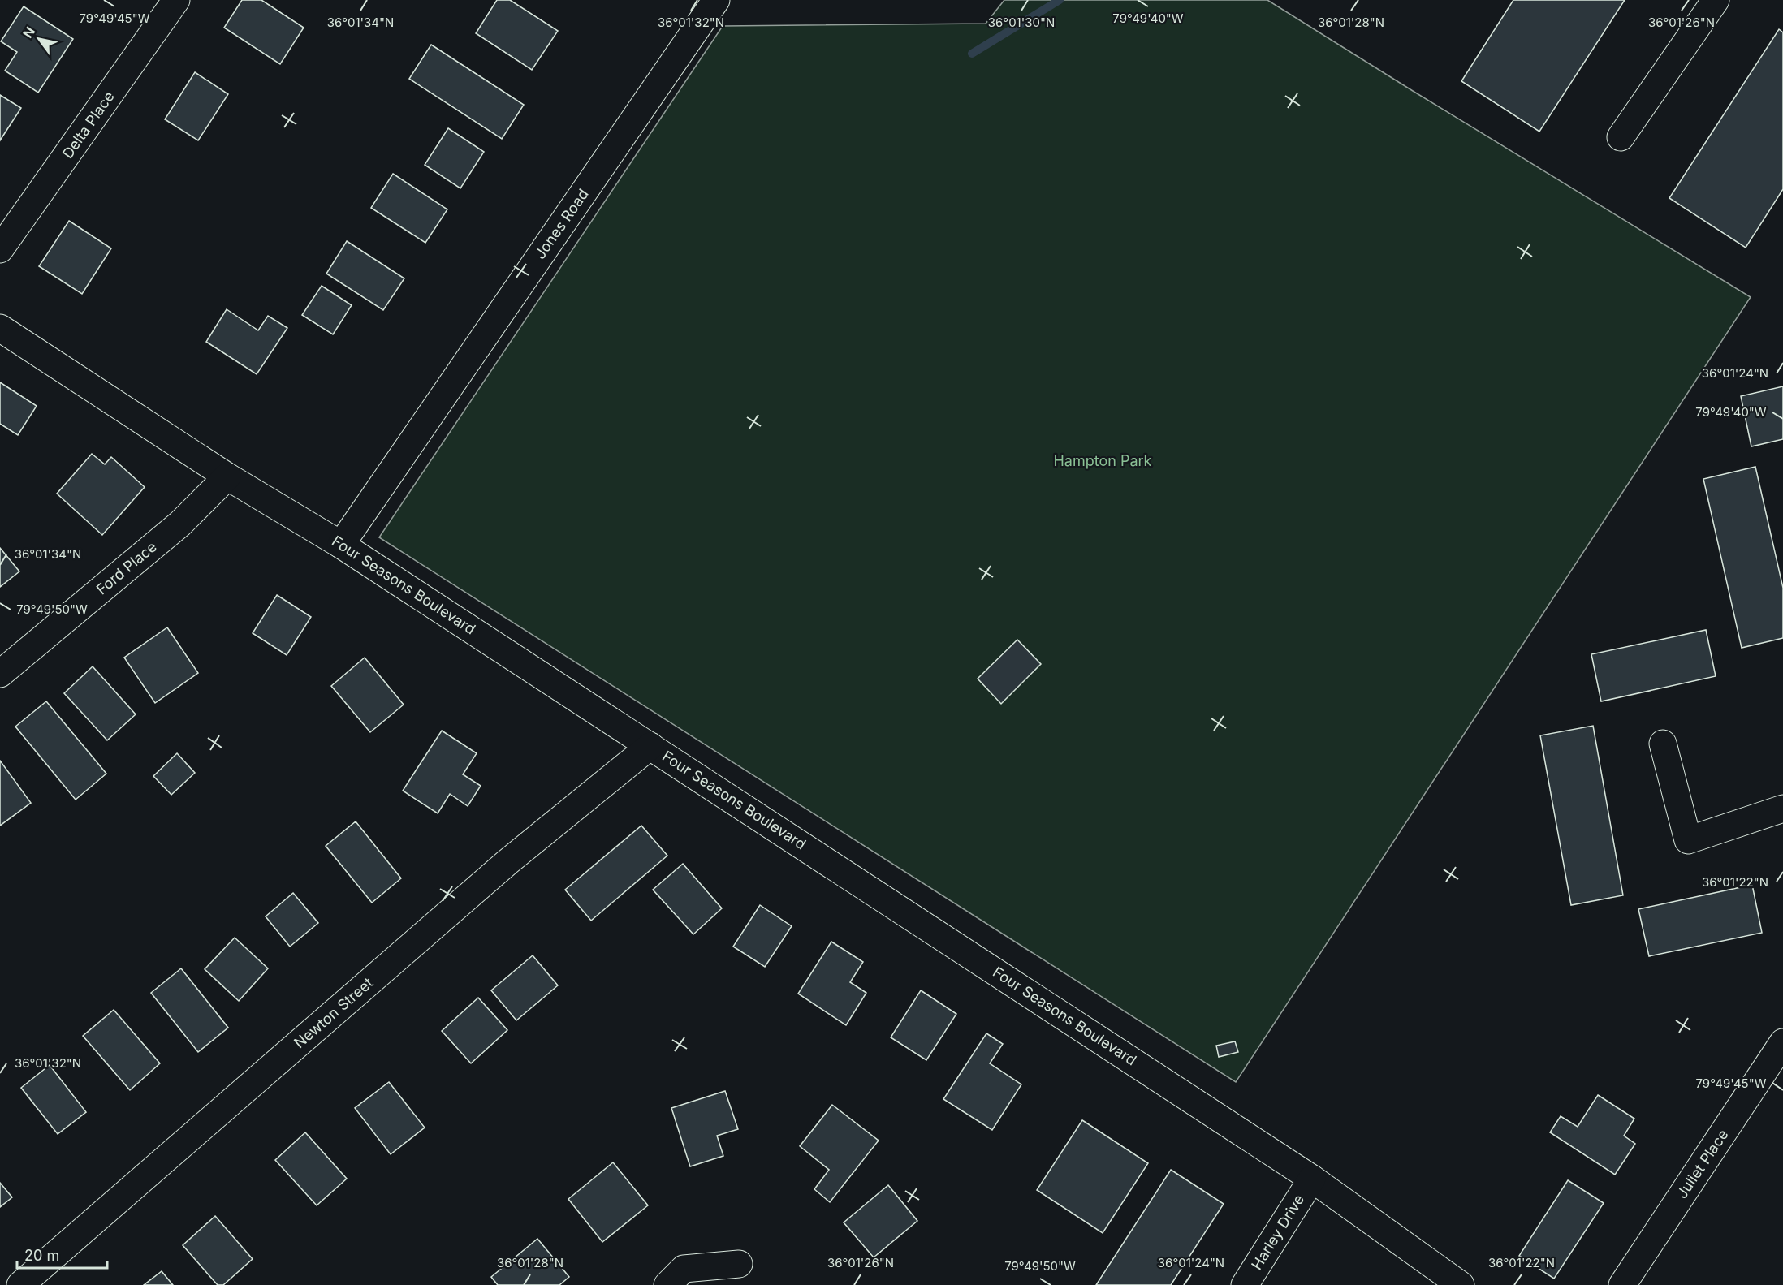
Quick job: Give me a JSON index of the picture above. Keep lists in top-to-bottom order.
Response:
{
  "streets": {
    "street": [
      "Delta Place",
      "Jones Road",
      "Ford Place",
      "Four Seasons Boulevard",
      "Newton Street",
      "Juliet Place",
      "Harley Drive"
    ]
  },
  "crossings": [
    ["Jones Road", "Four Seasons Boulevard"],
    ["Ford Place", "Four Seasons Boulevard"],
    ["Four Seasons Boulevard", "Newton Street"],
    ["Four Seasons Boulevard", "Harley Drive"]
  ],
  "parks": ["Hampton Park"],
  "scale_bar": "20 m",
  "north": "top left",
  "coordinates": [
    "79°49'45\"W",
    "79°49'40\"W",
    "36°01'34\"N",
    "36°01'32\"N",
    "36°01'30\"N",
    "36°01'28\"N",
    "36°01'26\"N",
    "36°01'24\"N",
    "79°49'50\"W",
    "36°01'22\"N"
  ]
}
